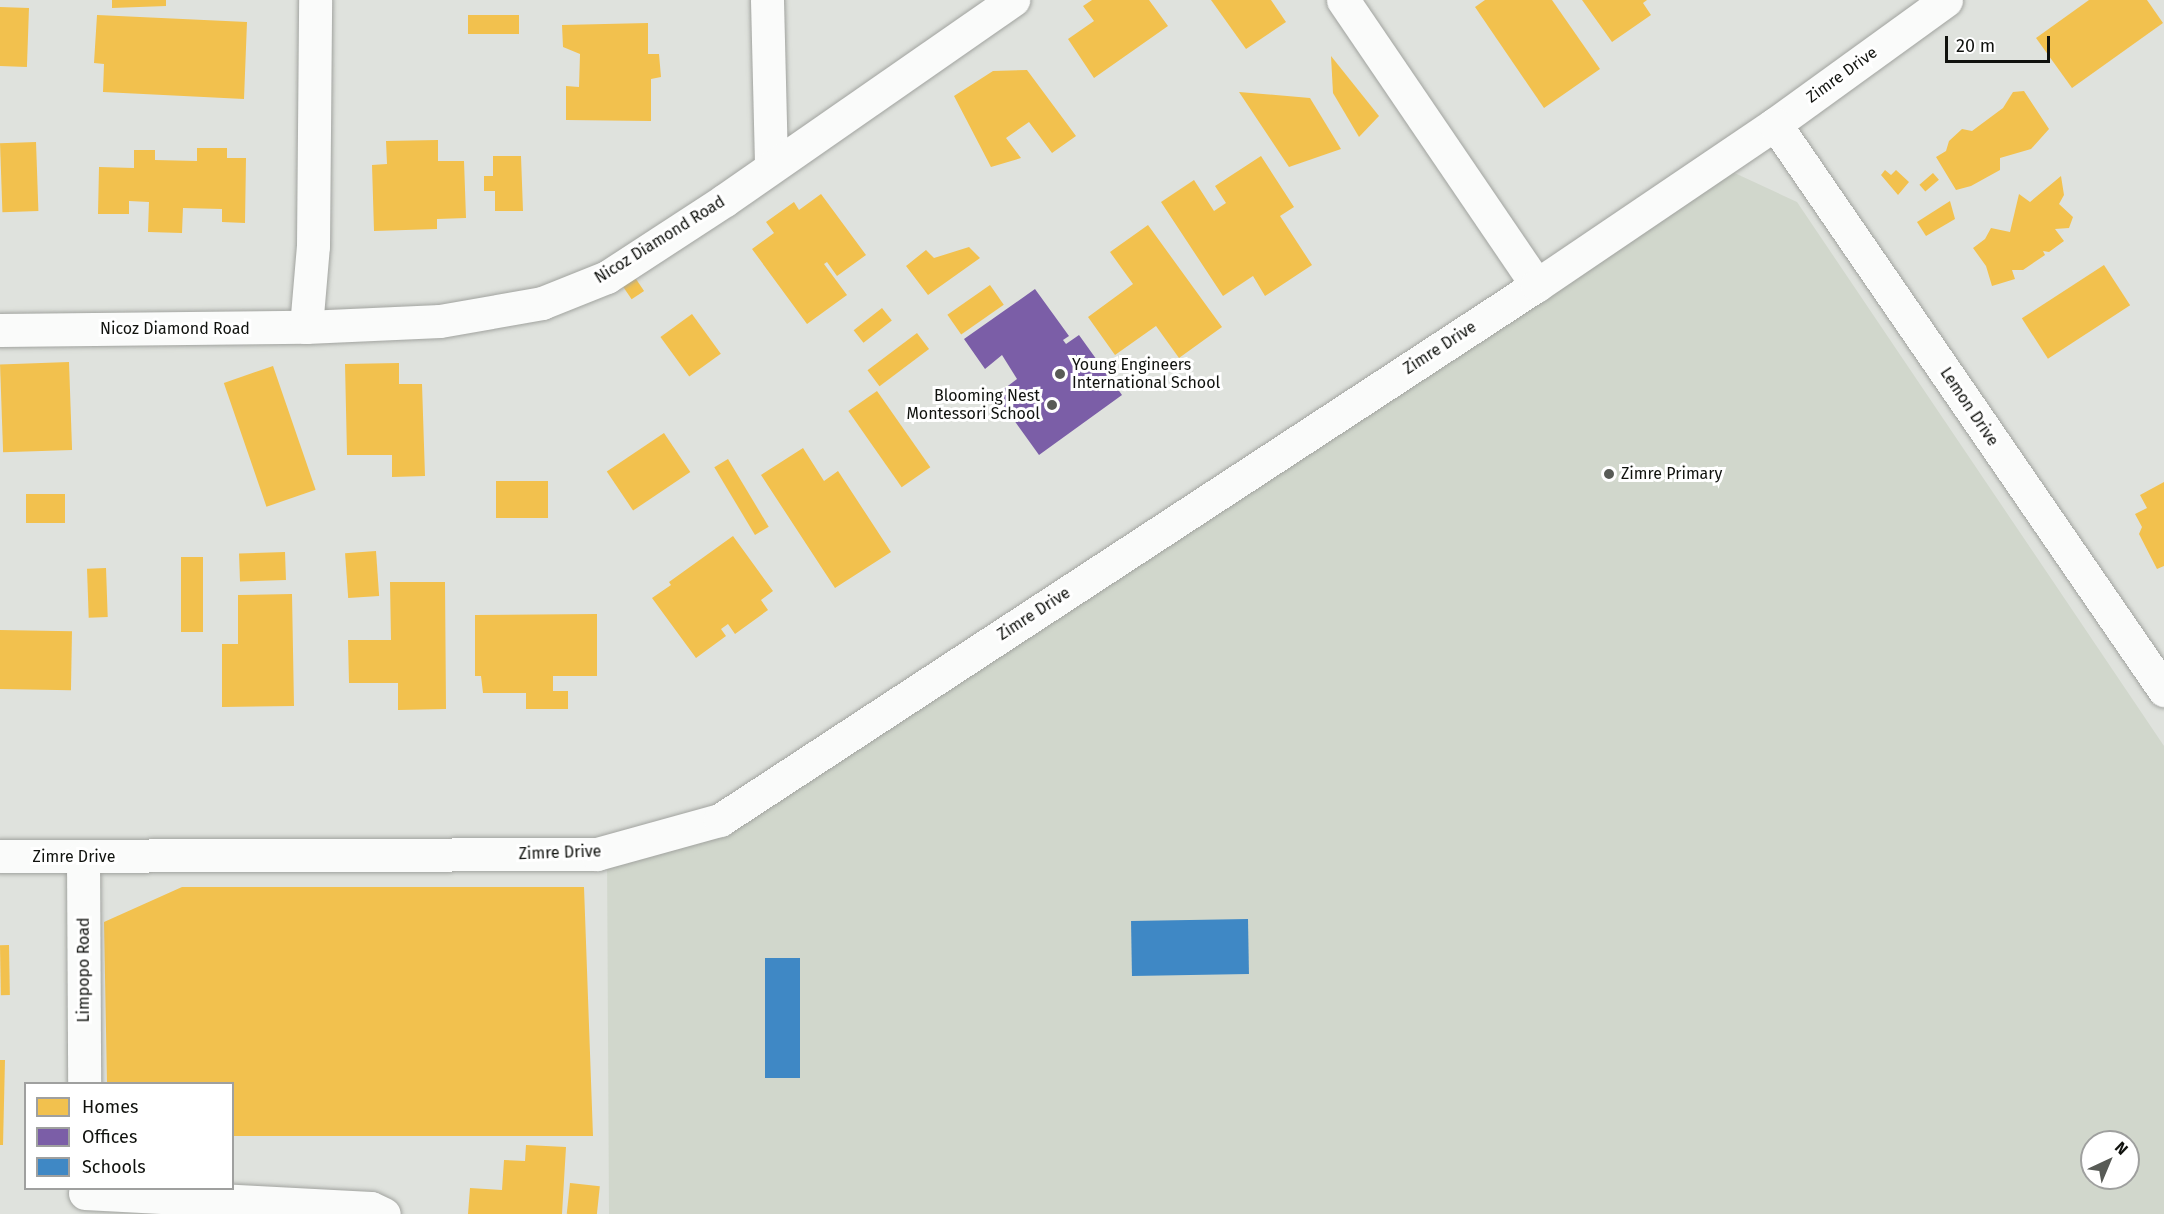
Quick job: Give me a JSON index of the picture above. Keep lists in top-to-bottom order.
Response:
{
  "streets": {
    "street": [
      "Zimre Drive",
      "Nicoz Diamond Road",
      "Lemon Drive",
      "Limpopo Road"
    ]
  },
  "crossings": [
    ["Zimre Drive", "Lemon Drive"],
    ["Zimre Drive", "Limpopo Road"]
  ],
  "places": ["Young Engineers International School", "Blooming Nest Montessori School", "Zimre Primary"],
  "legend": ["Homes", "Offices", "Schools"],
  "scale_bar": "20 m",
  "north": "top right"
}
